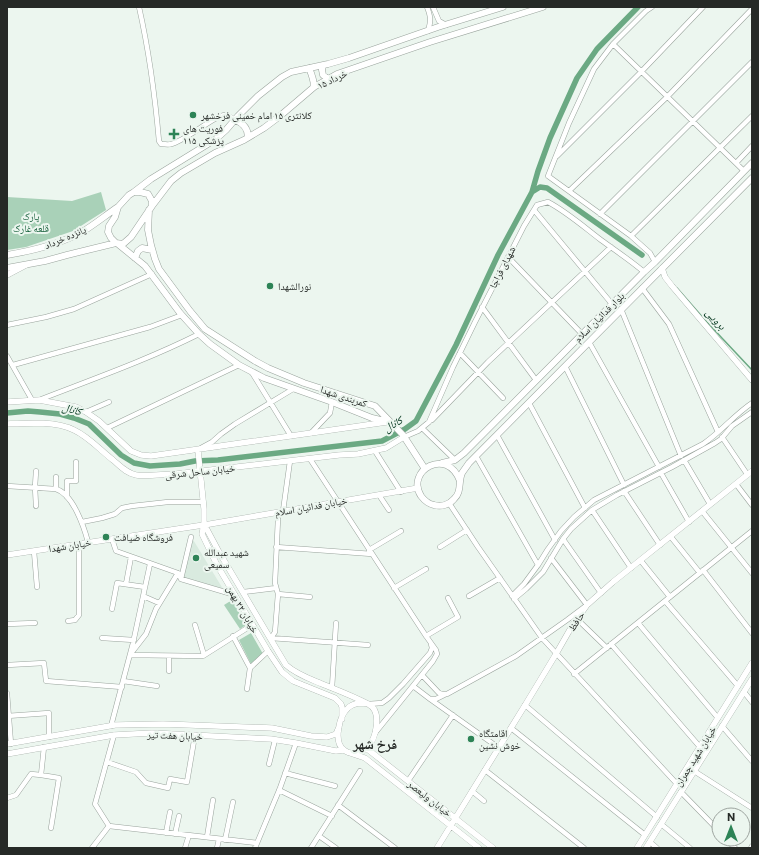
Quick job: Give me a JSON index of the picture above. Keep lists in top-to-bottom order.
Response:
{
  "streets": {
    "main road": [
      "۱۵ خرداد",
      "پانزده خرداد",
      "بلوار فدائیان اسلام",
      "کمربندی شهدا"
    ],
    "street": [
      "شهدای فراجا",
      "خیابان ساحل شرقی",
      "خیابان فدائیان اسلام",
      "خیابان شهدا",
      "خیابان ۲۲ بهمن",
      "حافظ",
      "خیابان هفت تیر",
      "خیابان شهید چمران",
      "خیابان ولیعصر"
    ]
  },
  "crossings": [
    ["۱۵ خرداد", "پانزده خرداد"],
    ["۱۵ خرداد", "کمربندی شهدا"],
    ["پانزده خرداد", "کمربندی شهدا"],
    ["شهدای فراجا", "خیابان ساحل شرقی"],
    ["بلوار فدائیان اسلام", "خیابان فدائیان اسلام"],
    ["کمربندی شهدا", "خیابان ساحل شرقی"],
    ["خیابان فدائیان اسلام", "خیابان شهدا"],
    ["خیابان فدائیان اسلام", "خیابان ۲۲ بهمن"],
    ["خیابان شهدا", "خیابان ۲۲ بهمن"],
    ["خیابان ۲۲ بهمن", "خیابان هفت تیر"],
    ["خیابان ۲۲ بهمن", "خیابان ولیعصر"],
    ["حافظ", "خیابان ولیعصر"],
    ["خیابان هفت تیر", "خیابان ولیعصر"]
  ],
  "districts": ["فرخ شهر"],
  "water": ["برویی", "کانال"],
  "parks": ["پارک قلعه غارک"],
  "places": {
    "other": [
      "کلانتری ۱۵ امام خمینی فرخشهر",
      "نورالشهدا",
      "فروشگاه ضیافت",
      "شهید عبدالله سمیعی",
      "اقامتگاه خوش نشین"
    ],
    "health": ["فوریت های پزشکی ۱۱۵"]
  },
  "north": "top"
}
